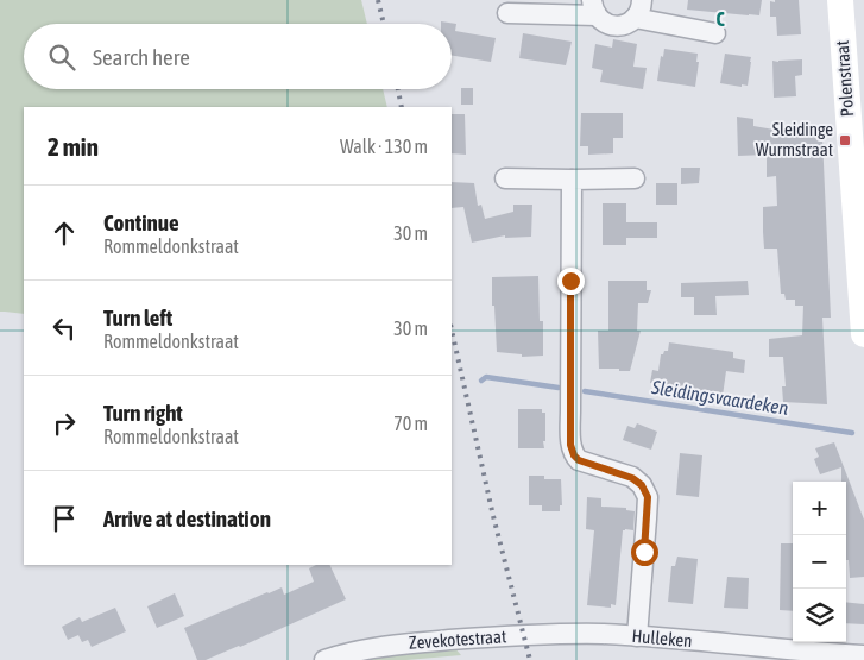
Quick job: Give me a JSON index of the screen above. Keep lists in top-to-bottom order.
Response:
{
  "streets": {
    "main road": ["Polenstraat"],
    "street": ["Hulleken", "Zevekotestraat"]
  },
  "crossings": [
    ["Hulleken", "Zevekotestraat"]
  ],
  "water": ["Sleidingsvaardeken"],
  "places": {
    "transit": ["Sleidinge Wurmstraat"]
  },
  "page": {
    "search": "Search here",
    "heading": ["2 min", "Walk · 130 m"],
    "list": [
      ["Continue", "Rommeldonkstraat", "30 m"],
      ["Turn left", "Rommeldonkstraat", "30 m"],
      ["Turn right", "Rommeldonkstraat", "70 m"],
      "Arrive at destination"
    ],
    "map_buttons": ["+", "−"]
  },
  "grid": {
    "columns": ["C"]
  }
}
